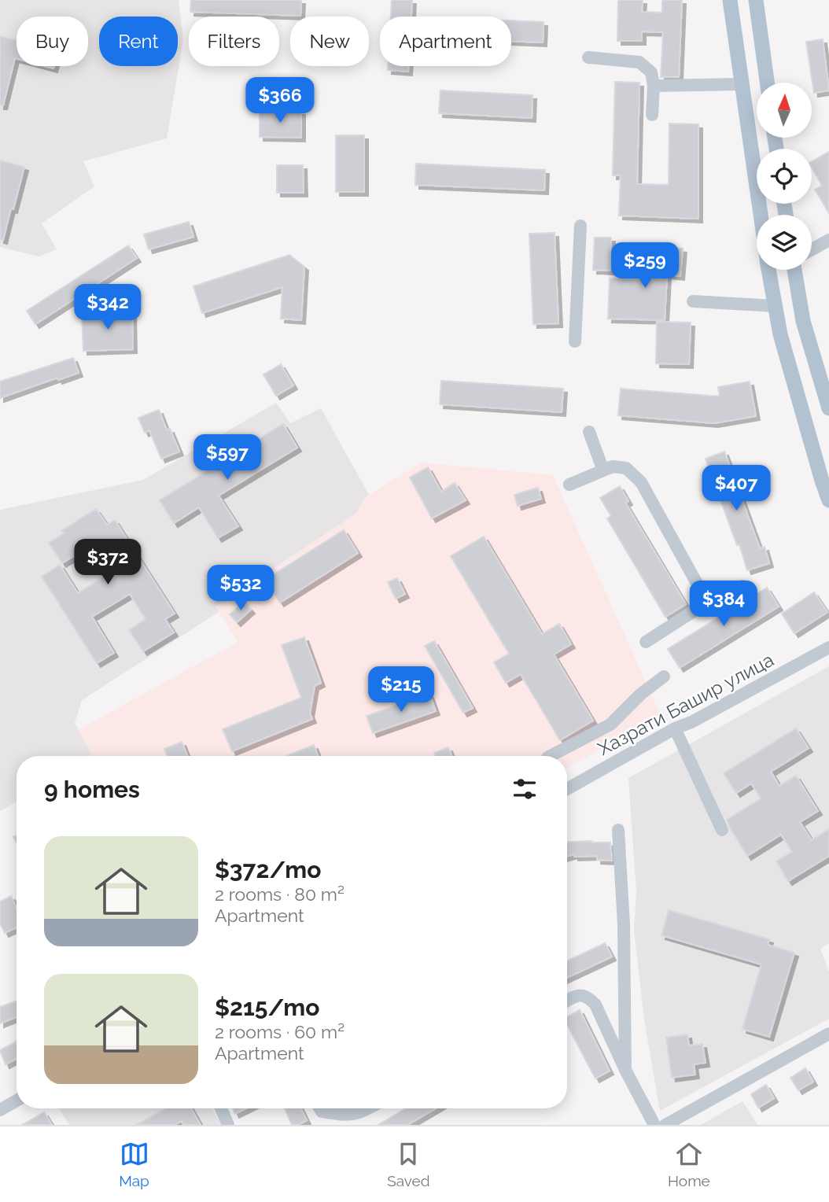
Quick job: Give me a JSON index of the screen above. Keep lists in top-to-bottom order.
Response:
{
  "streets": {
    "street": ["Хазрати Башир улица"]
  },
  "north": "top",
  "page": {
    "chip": [
      "Buy",
      "Rent",
      "Filters",
      "New",
      "Apartment"
    ],
    "price": [
      "$366",
      "$259",
      "$342",
      "$597",
      "$407",
      "$372",
      "$532",
      "$384",
      "$215"
    ],
    "heading": "9 homes",
    "list": [
      {
        "name": "$372/mo",
        "note": "2 rooms · 80 m² · Apartment"
      },
      {
        "name": "$215/mo",
        "note": "2 rooms · 60 m² · Apartment"
      }
    ],
    "tabs": ["Map", "Saved", "Home"]
  }
}
